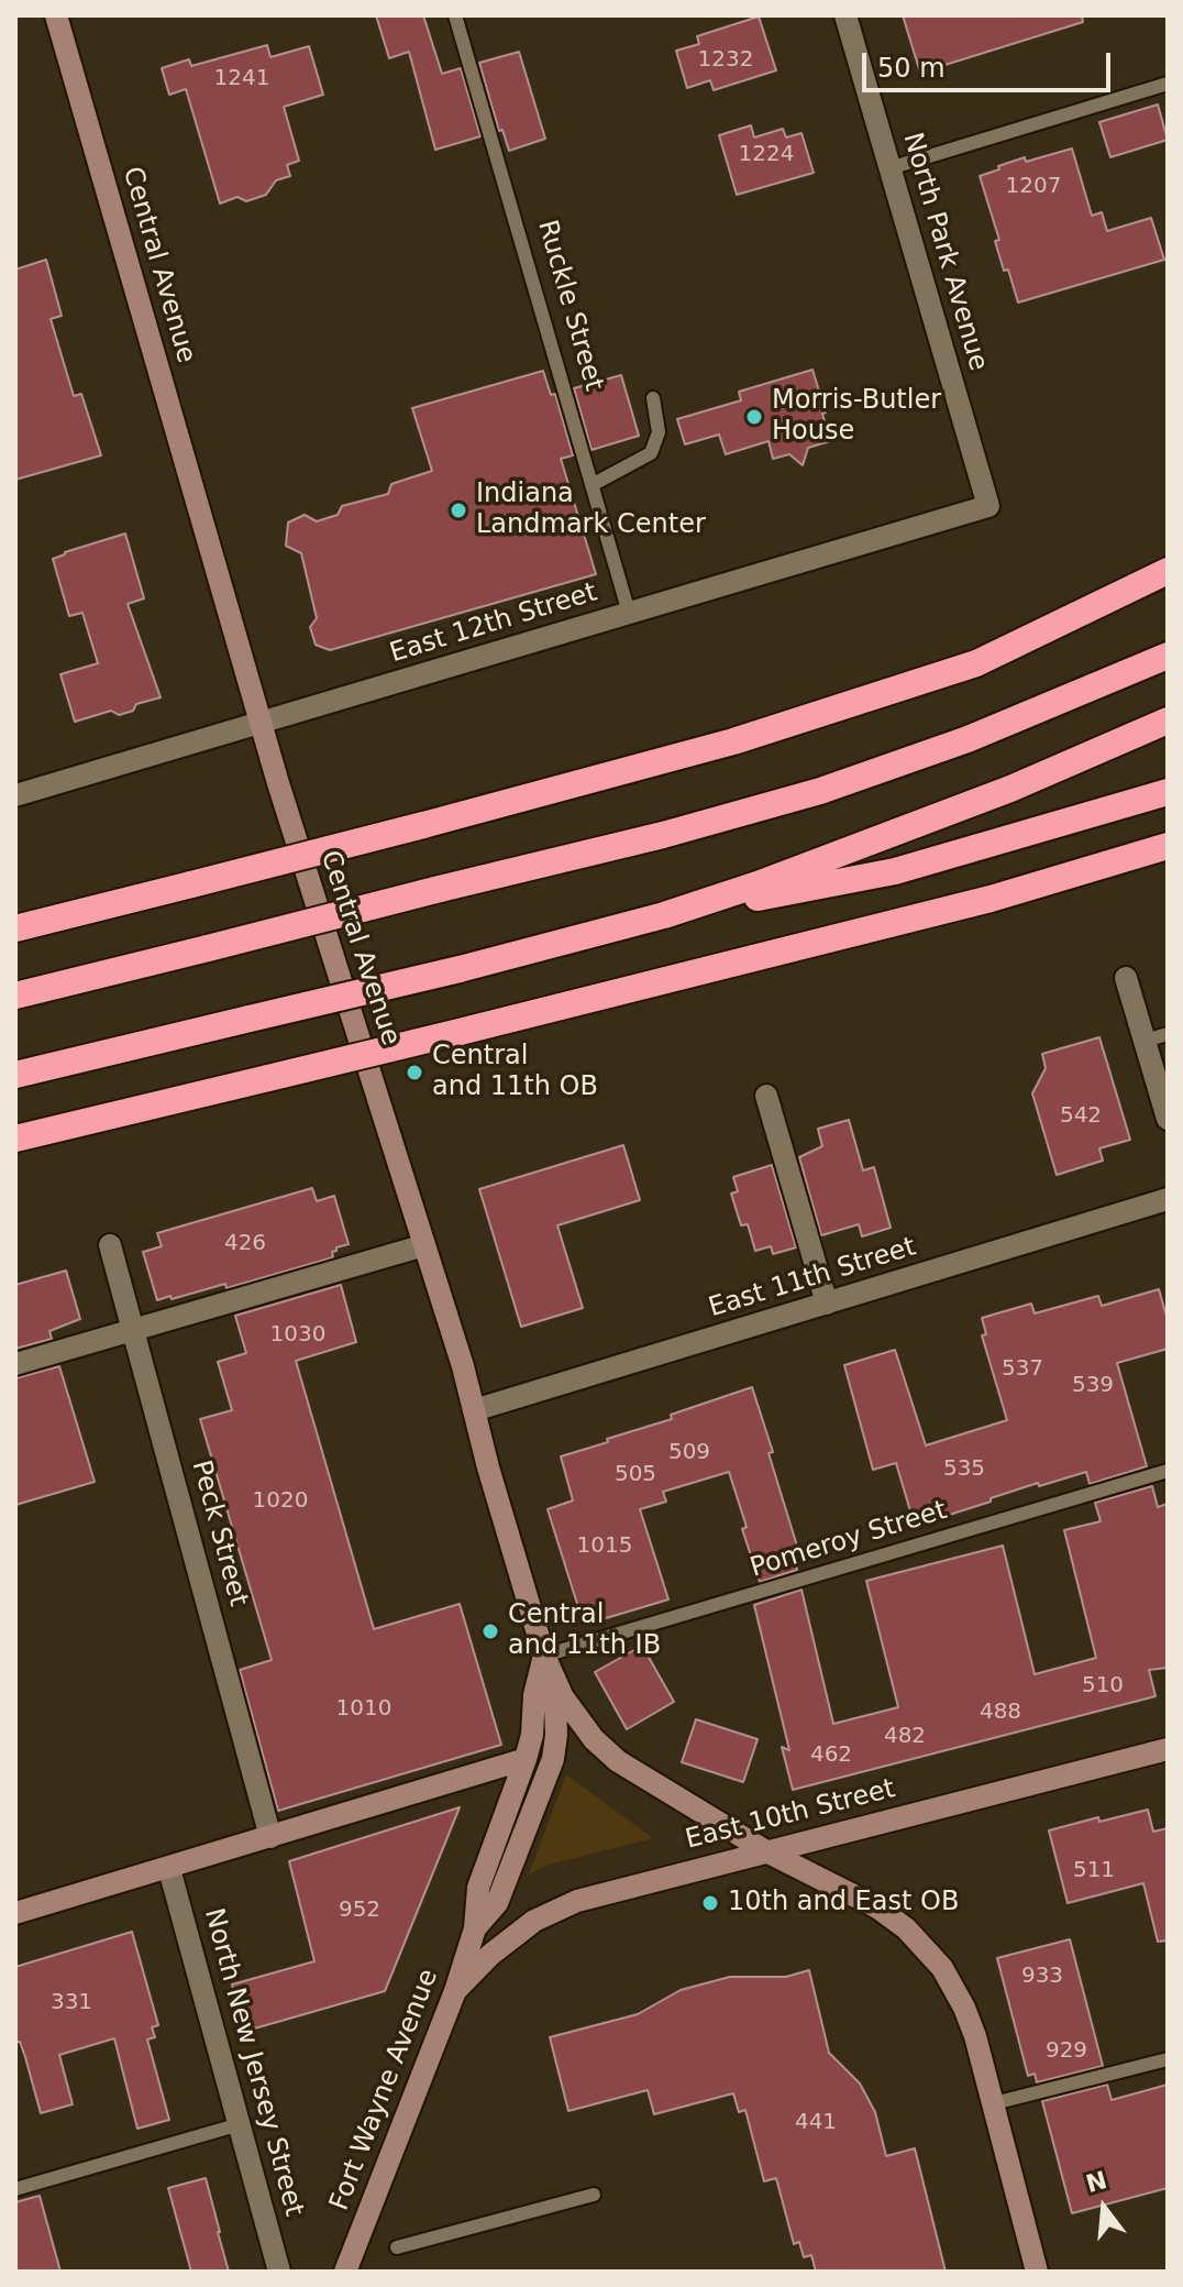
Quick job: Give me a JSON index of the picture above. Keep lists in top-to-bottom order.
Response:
{
  "streets": {
    "main road": ["Central Avenue", "East 10th Street", "Fort Wayne Avenue"],
    "street": [
      "North Park Avenue",
      "East 12th Street",
      "East 11th Street",
      "Peck Street",
      "North New Jersey Street"
    ],
    "lane": ["Ruckle Street", "Pomeroy Street"]
  },
  "crossings": [
    ["North Park Avenue", "East 12th Street"],
    ["Central Avenue", "East 12th Street"],
    ["Central Avenue", "East 11th Street"],
    ["Central Avenue", "Pomeroy Street"],
    ["Central Avenue", "East 10th Street"],
    ["Central Avenue", "Fort Wayne Avenue"],
    ["Ruckle Street", "East 12th Street"],
    ["Pomeroy Street", "Fort Wayne Avenue"],
    ["East 10th Street", "Fort Wayne Avenue"]
  ],
  "places": [
    "Morris-Butler House",
    "Indiana Landmark Center",
    "Central and 11th OB",
    "Central and 11th IB",
    "10th and East OB"
  ],
  "house_numbers": [
    "1232",
    "1241",
    "1224",
    "1207",
    "542",
    "426",
    "1030",
    "537",
    "539",
    "509",
    "535",
    "505",
    "1020",
    "1015",
    "510",
    "1010",
    "488",
    "482",
    "462",
    "511",
    "952",
    "933",
    "331",
    "929",
    "441"
  ],
  "scale_bar": "50 m",
  "north": "top"
}
